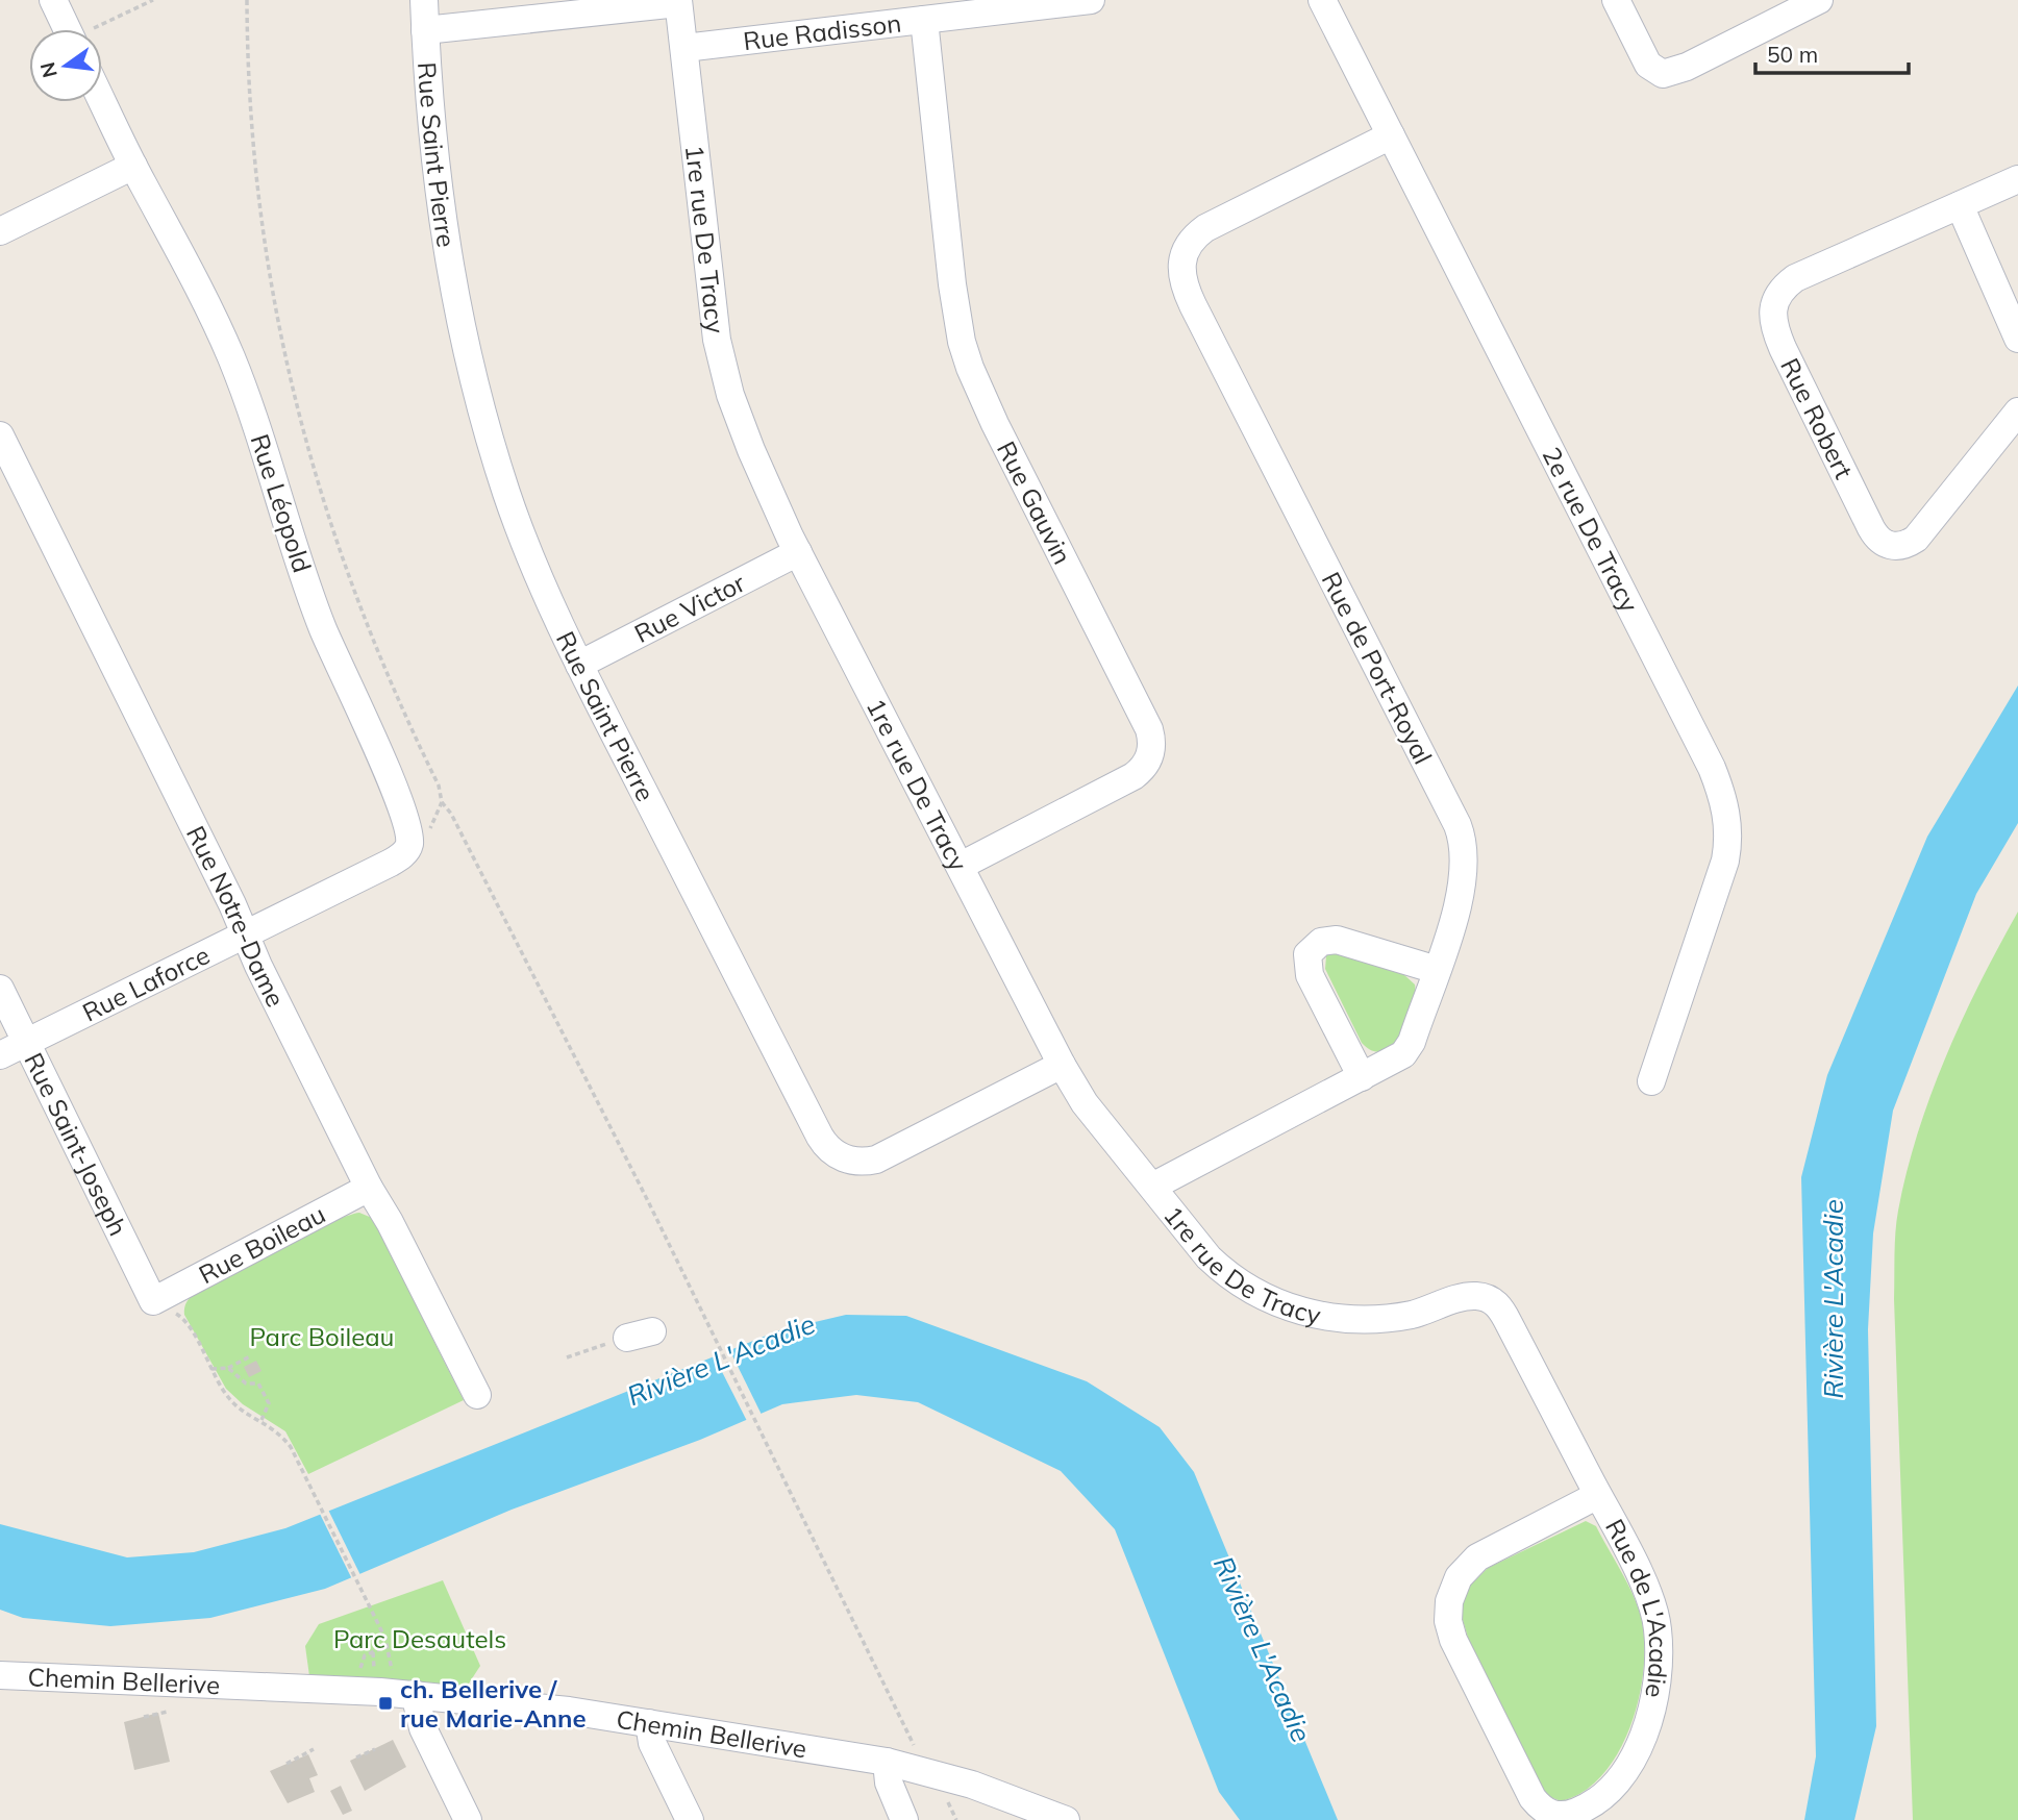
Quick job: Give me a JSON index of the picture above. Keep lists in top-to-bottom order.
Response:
{
  "streets": {
    "street": [
      "Rue Radisson",
      "Rue Saint Pierre",
      "1re rue De Tracy",
      "Rue Robert",
      "Rue Léopold",
      "Rue Gauvin",
      "2e rue De Tracy",
      "Rue Victor",
      "Rue de Port-Royal",
      "Rue Notre-Dame",
      "Rue Laforce",
      "Rue Saint-Joseph",
      "Rue Boileau",
      "Rue de L'Acadie",
      "Chemin Bellerive"
    ]
  },
  "crossings": [
    ["Rue Radisson", "1re rue De Tracy"],
    ["Rue Radisson", "Rue Gauvin"],
    ["Rue Saint Pierre", "1re rue De Tracy"],
    ["Rue Saint Pierre", "Rue Victor"],
    ["1re rue De Tracy", "Rue Gauvin"],
    ["1re rue De Tracy", "Rue Victor"],
    ["1re rue De Tracy", "Rue de Port-Royal"],
    ["1re rue De Tracy", "Rue de L'Acadie"],
    ["Rue Léopold", "Rue Laforce"],
    ["2e rue De Tracy", "Rue de Port-Royal"],
    ["Rue Notre-Dame", "Rue Laforce"],
    ["Rue Notre-Dame", "Rue Boileau"],
    ["Rue Laforce", "Rue Saint-Joseph"],
    ["Rue Saint-Joseph", "Rue Boileau"]
  ],
  "water": ["Rivière L'Acadie"],
  "parks": ["Parc Boileau", "Parc Desautels"],
  "places": {
    "transit": ["ch. Bellerive / rue Marie-Anne"]
  },
  "scale_bar": "50 m",
  "north": "left"
}
